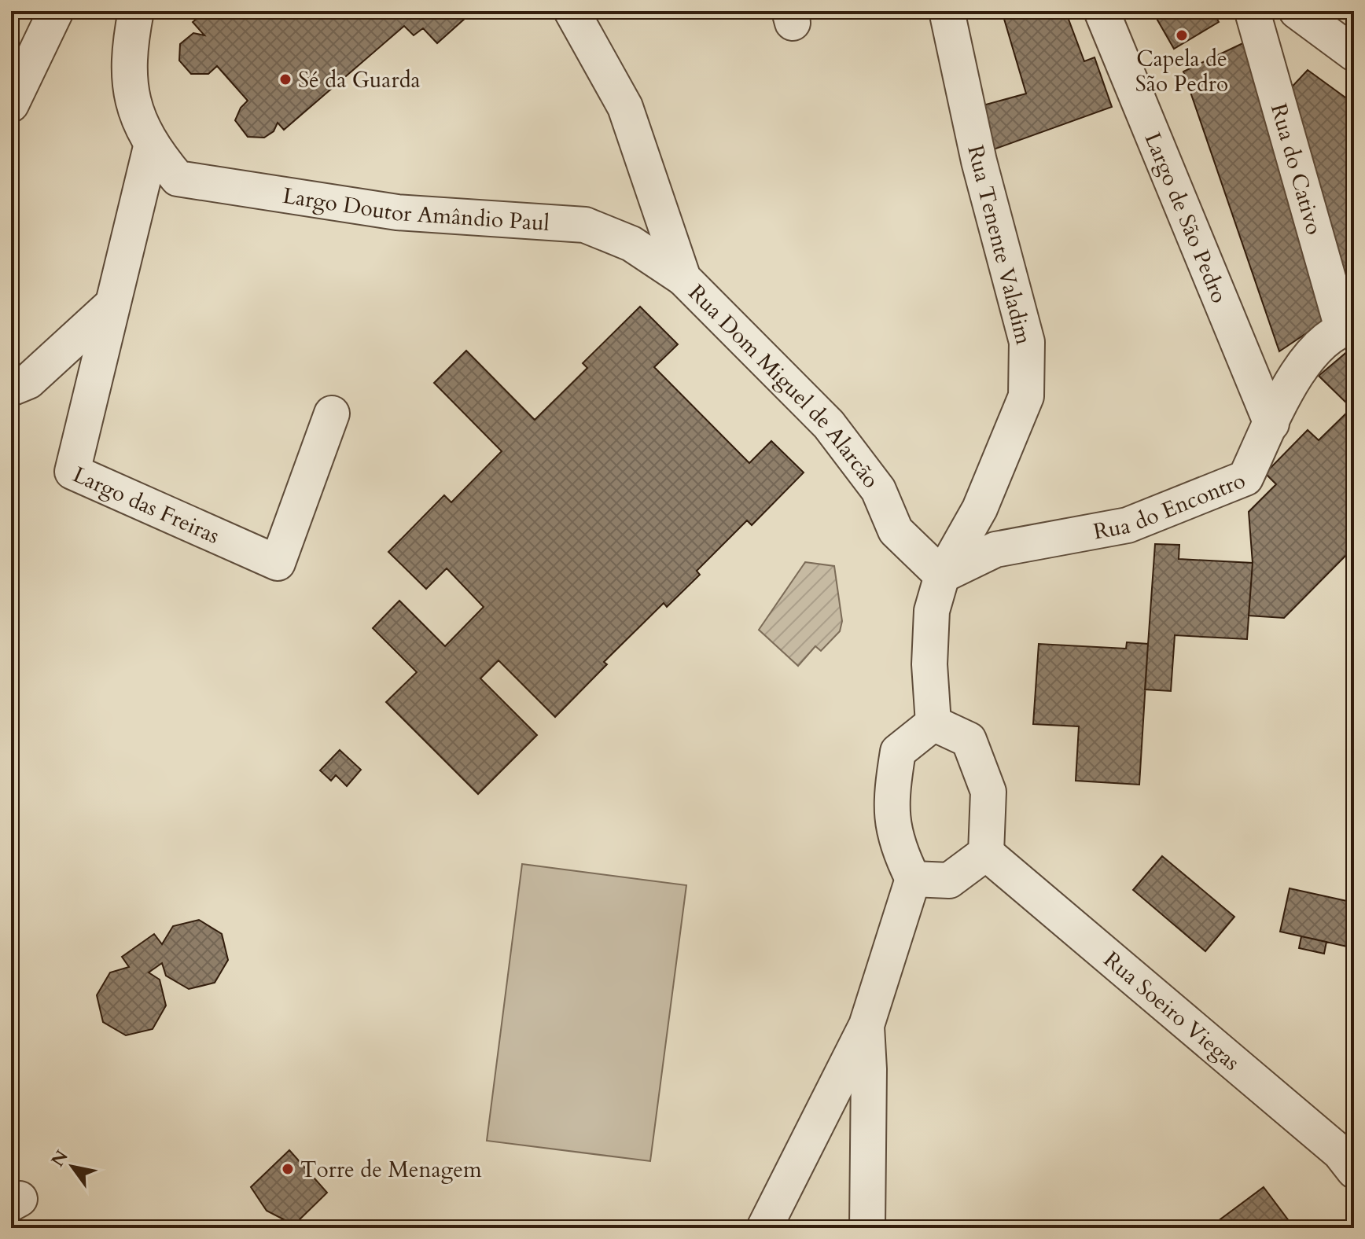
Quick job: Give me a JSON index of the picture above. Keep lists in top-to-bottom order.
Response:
{
  "streets": {
    "street": [
      "Rua do Cativo",
      "Largo Doutor Amândio Paul",
      "Largo de São Pedro",
      "Rua Tenente Valadim",
      "Rua Dom Miguel de Alarcão",
      "Largo das Freiras",
      "Rua do Encontro",
      "Rua Soeiro Viegas"
    ]
  },
  "crossings": [
    ["Rua do Cativo", "Rua do Encontro"],
    ["Largo Doutor Amândio Paul", "Rua Dom Miguel de Alarcão"],
    ["Largo Doutor Amândio Paul", "Largo das Freiras"],
    ["Largo de São Pedro", "Rua do Encontro"],
    ["Rua Tenente Valadim", "Rua Dom Miguel de Alarcão"],
    ["Rua Tenente Valadim", "Rua do Encontro"],
    ["Rua Tenente Valadim", "Rua Soeiro Viegas"],
    ["Rua Dom Miguel de Alarcão", "Rua do Encontro"]
  ],
  "places": ["Capela de São Pedro", "Sé da Guarda", "Torre de Menagem"],
  "north": "top left"
}
